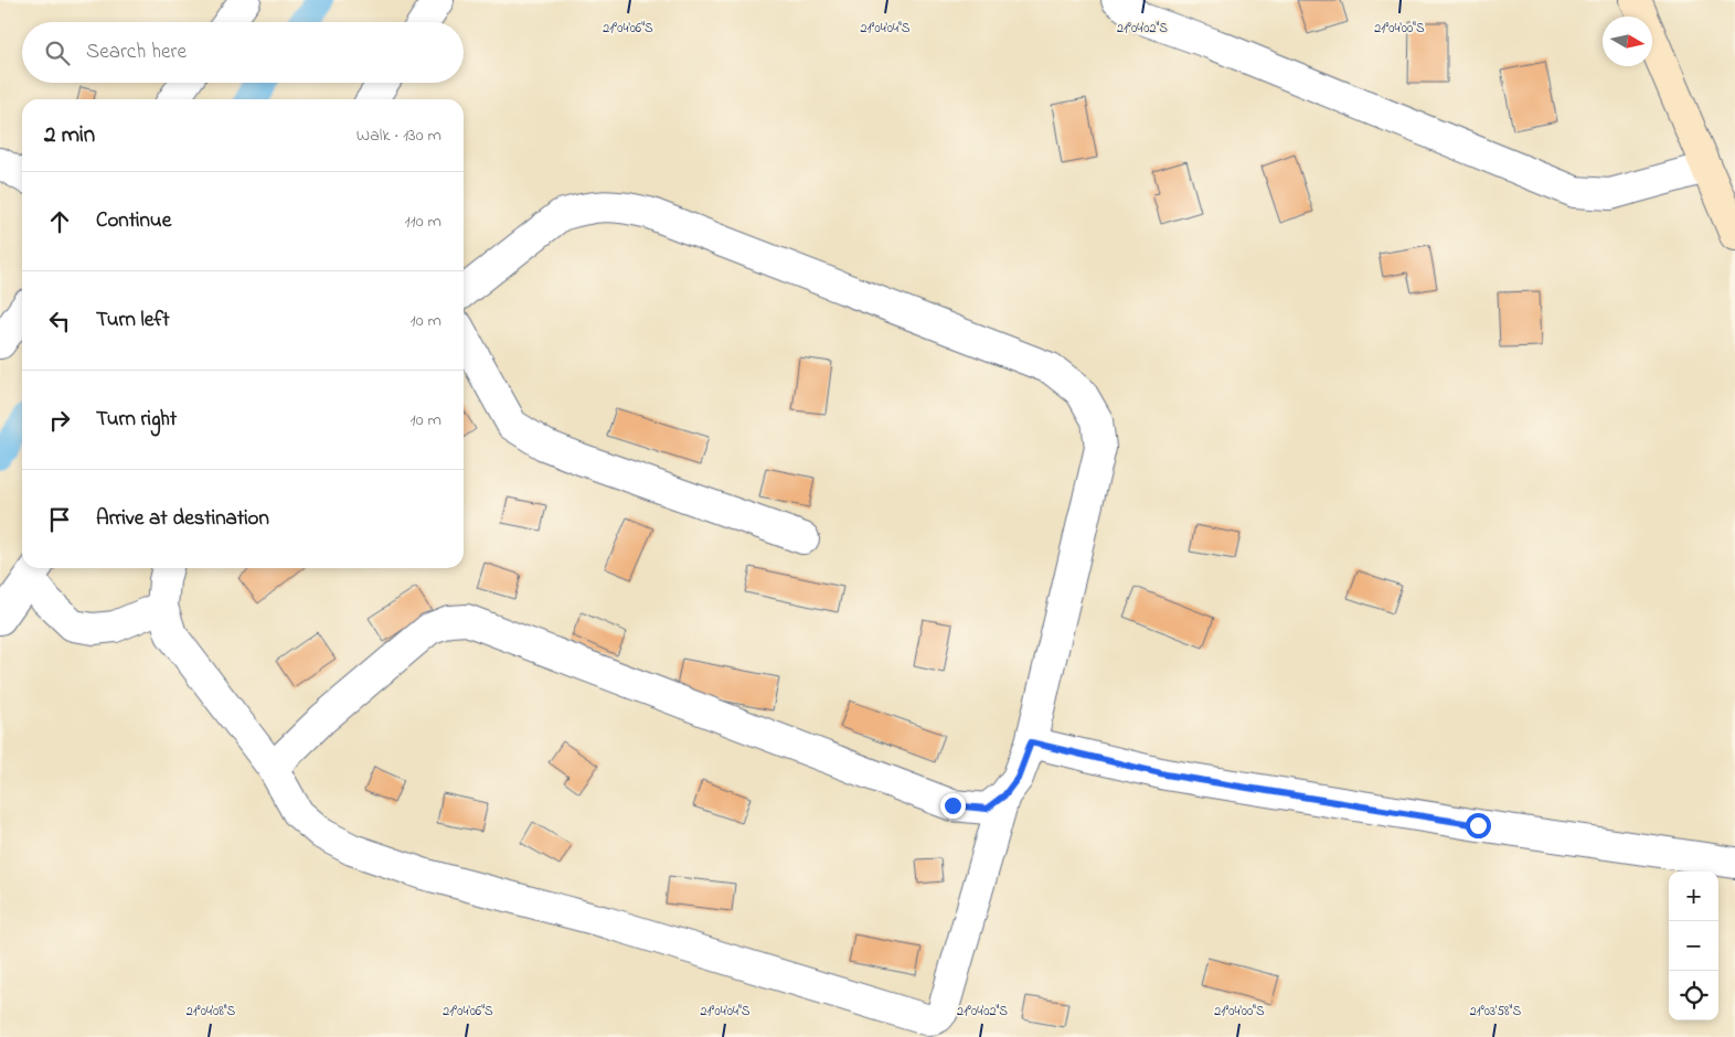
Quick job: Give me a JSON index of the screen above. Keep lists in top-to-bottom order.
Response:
{
  "north": "right",
  "page": {
    "search": "Search here",
    "heading": ["2 min", "Walk · 130 m"],
    "list": [
      ["Continue", "110 m"],
      ["Turn left", "10 m"],
      ["Turn right", "10 m"],
      "Arrive at destination"
    ],
    "map_buttons": ["+", "−"]
  },
  "coordinates": [
    "21°04'06\"S",
    "21°04'04\"S",
    "21°04'02\"S",
    "21°04'00\"S",
    "21°04'08\"S",
    "21°03'58\"S"
  ]
}
